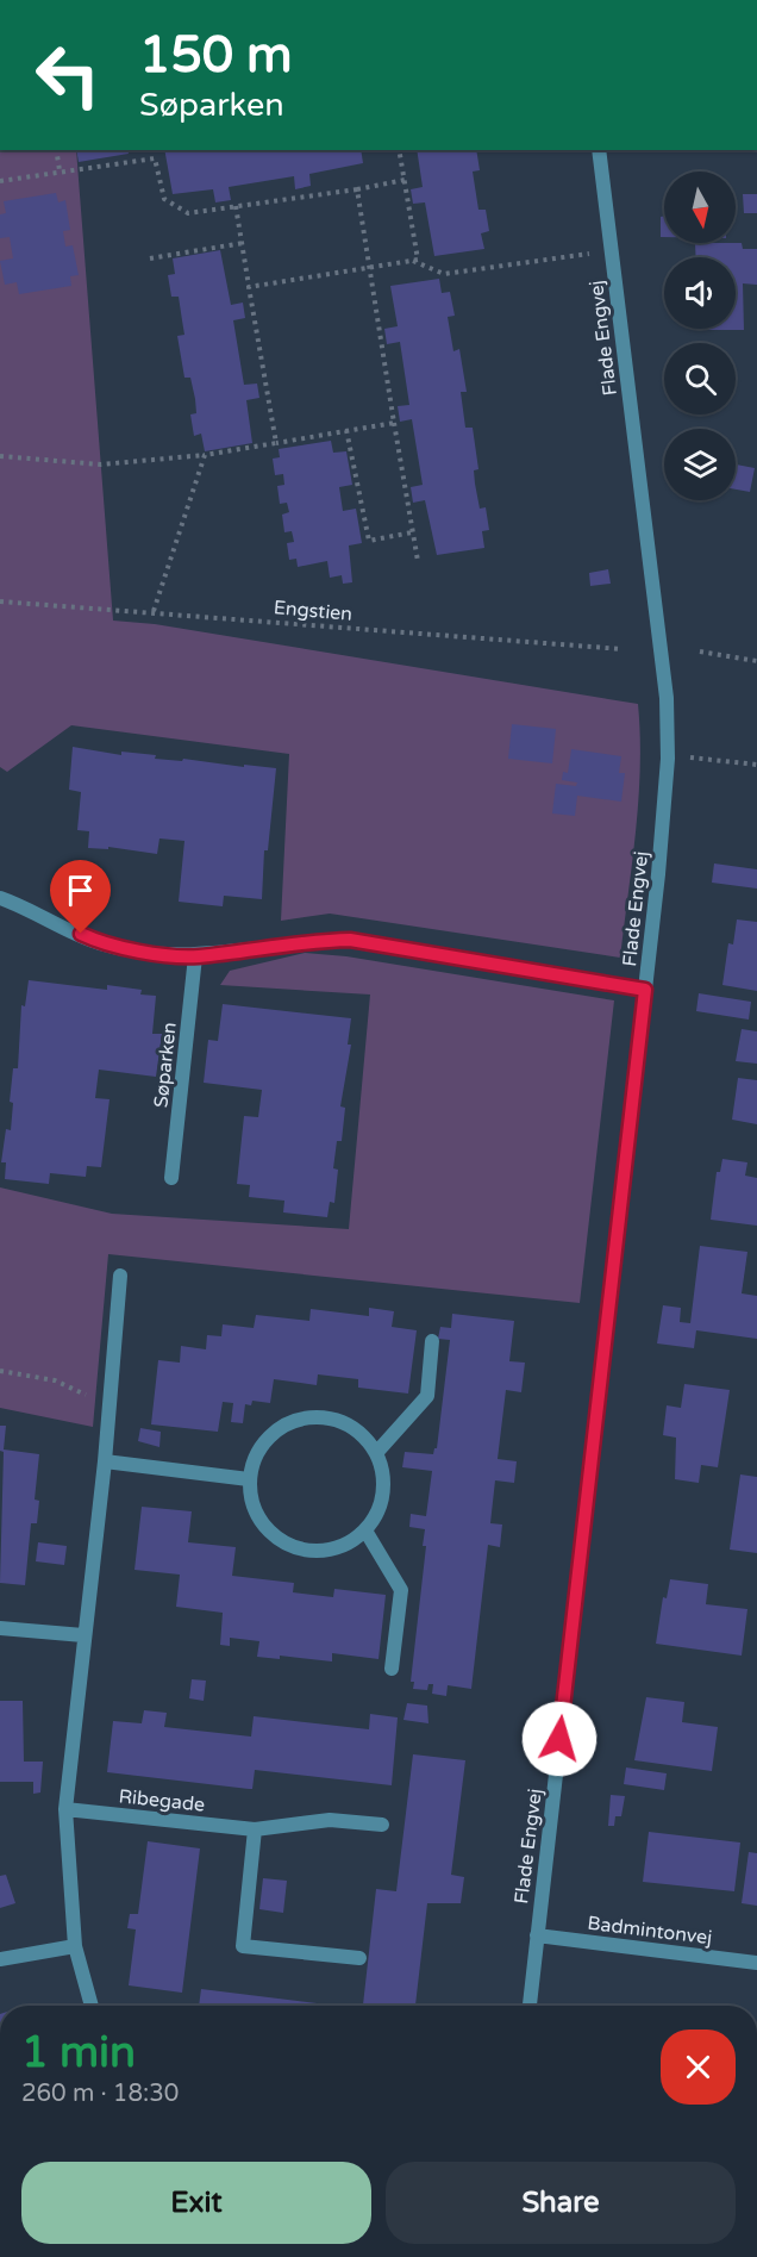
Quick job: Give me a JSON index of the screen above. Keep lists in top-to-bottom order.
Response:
{
  "streets": {
    "street": [
      "Flade Engvej",
      "Søparken",
      "Ribegade",
      "Badmintonvej"
    ],
    "path": ["Engstien"]
  },
  "crossings": [
    ["Flade Engvej", "Badmintonvej"]
  ],
  "north": "bottom",
  "page": {
    "turn": ["150 m", "Søparken"],
    "heading": ["1 min", "260 m · 18:30"],
    "buttons": ["Exit", "Share"]
  }
}
